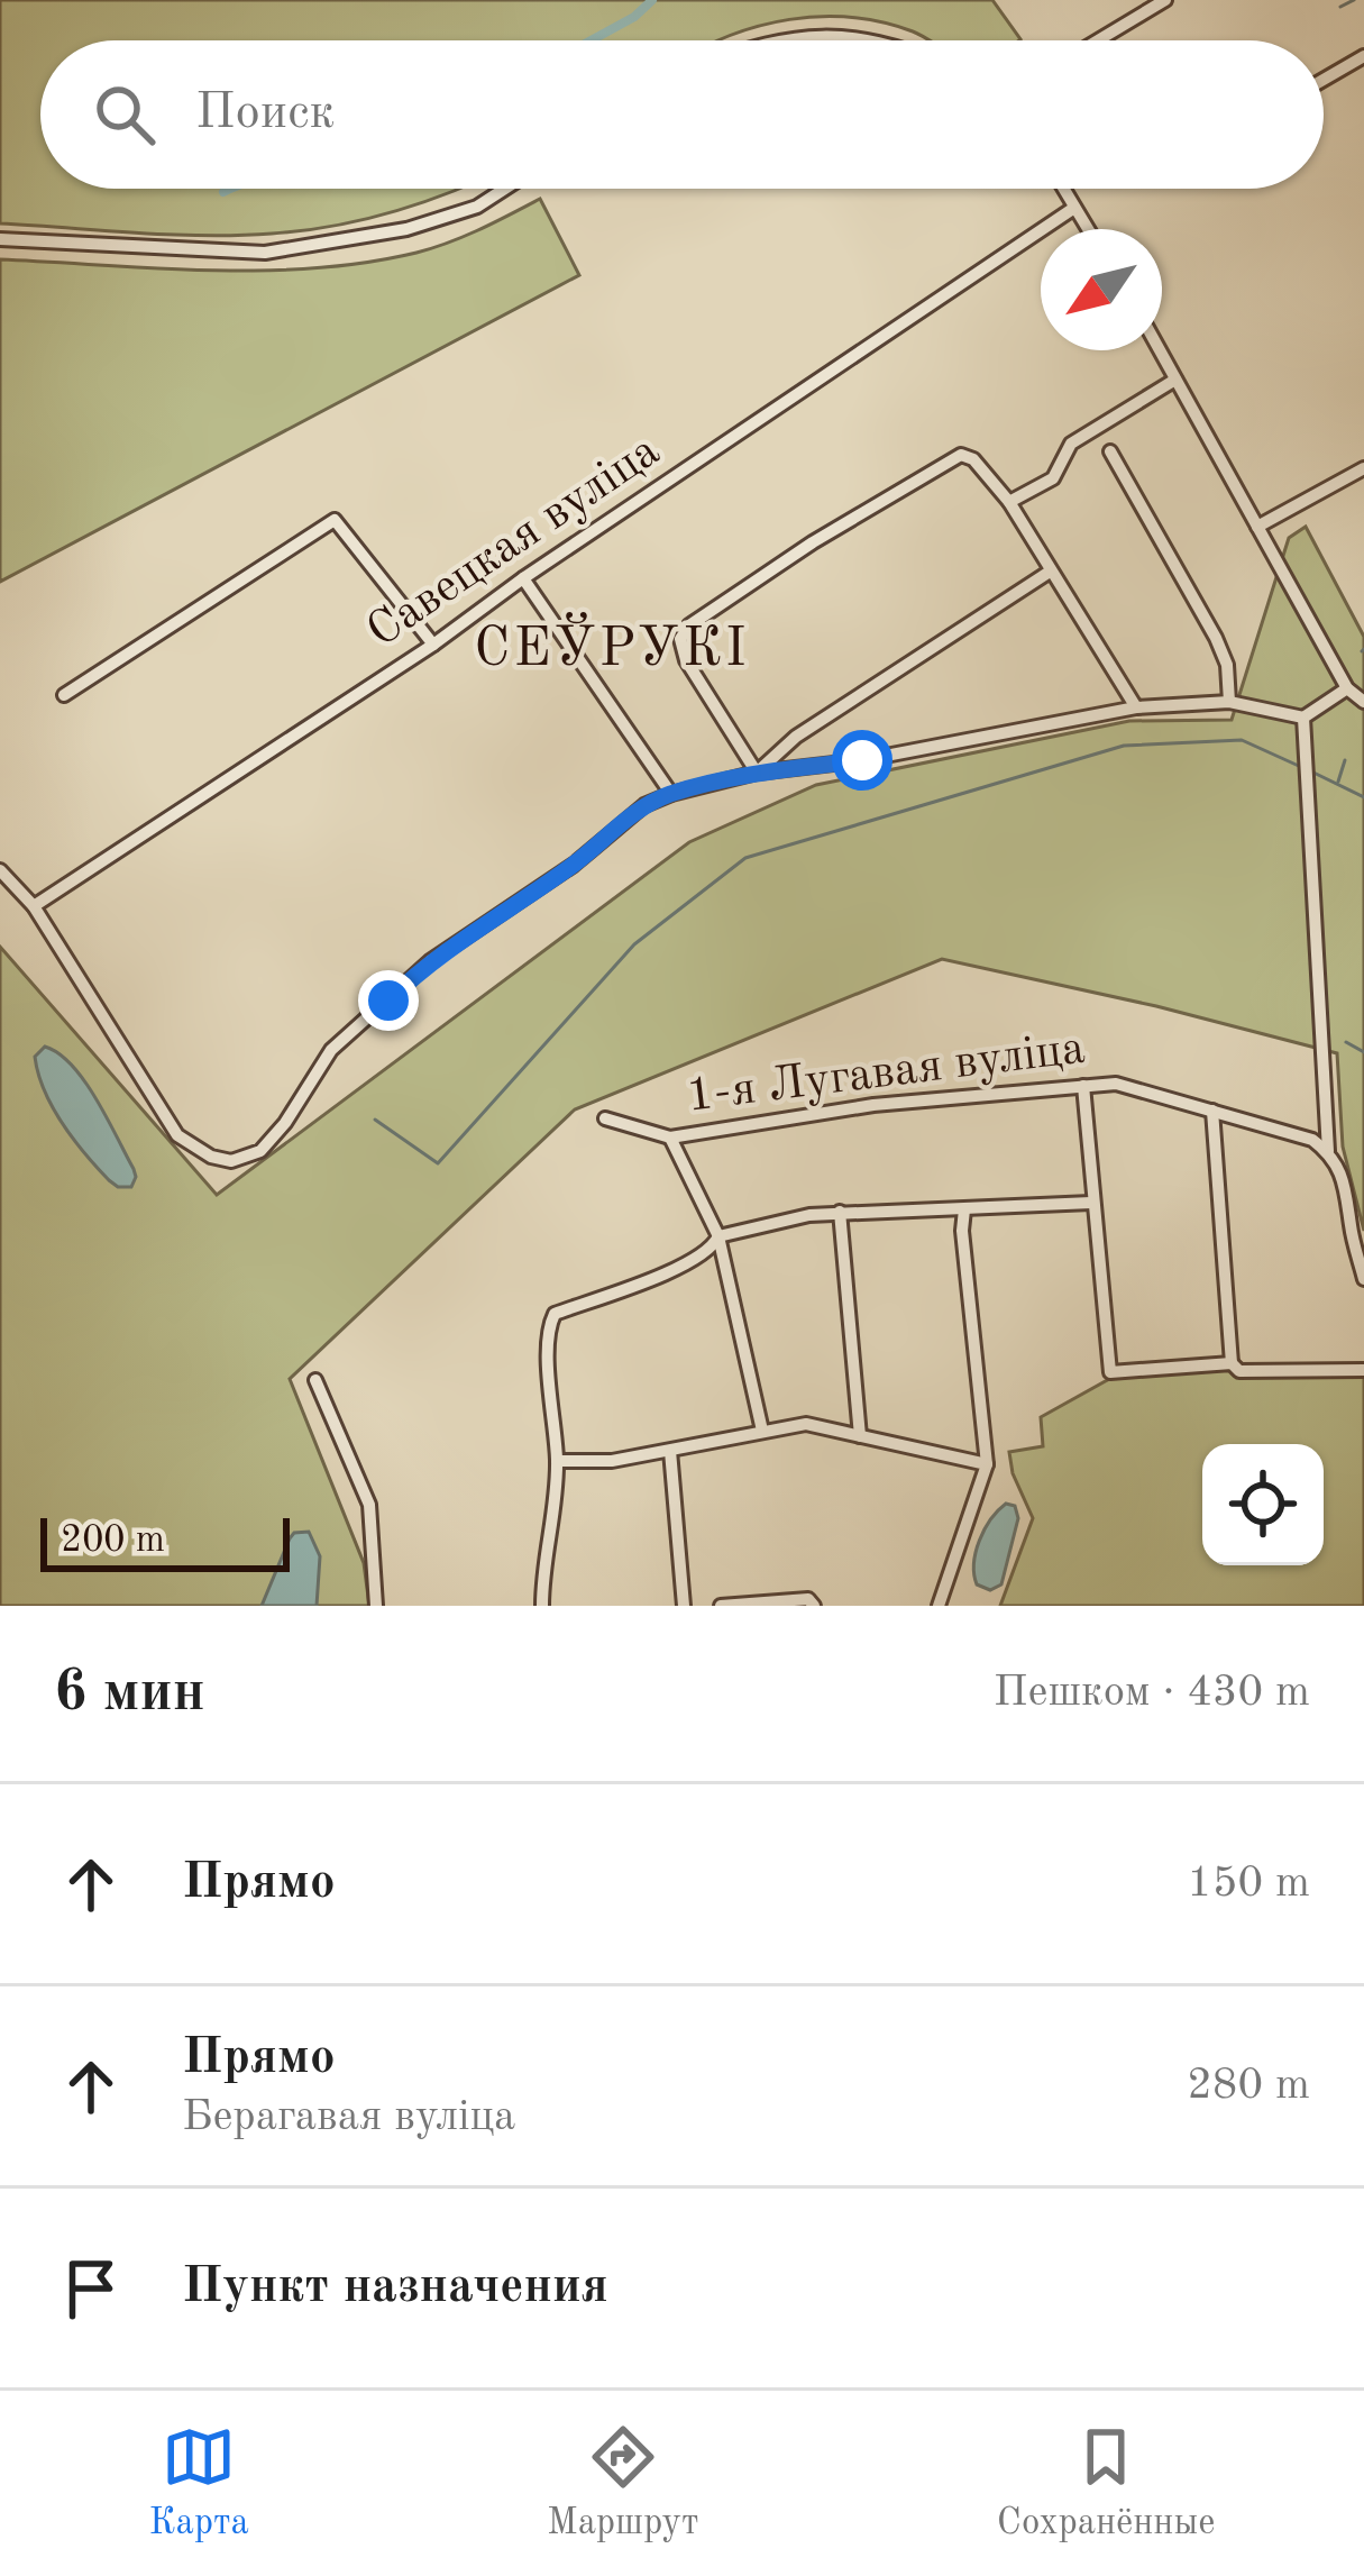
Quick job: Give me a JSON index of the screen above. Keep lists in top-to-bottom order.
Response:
{
  "streets": {
    "street": ["Савецкая вуліца", "1-я Лугавая вуліца"]
  },
  "districts": ["СЕЎРУКІ"],
  "scale_bar": "200 m",
  "north": "bottom left",
  "page": {
    "search": "Поиск",
    "scale": "200 m",
    "heading": ["6 мин", "Пешком · 430 m"],
    "list": [
      ["Прямо", "150 m"],
      ["Прямо", "Берагавая вуліца", "280 m"],
      "Пункт назначения"
    ],
    "nav": ["Карта", "Маршрут", "Сохранённые"]
  }
}
